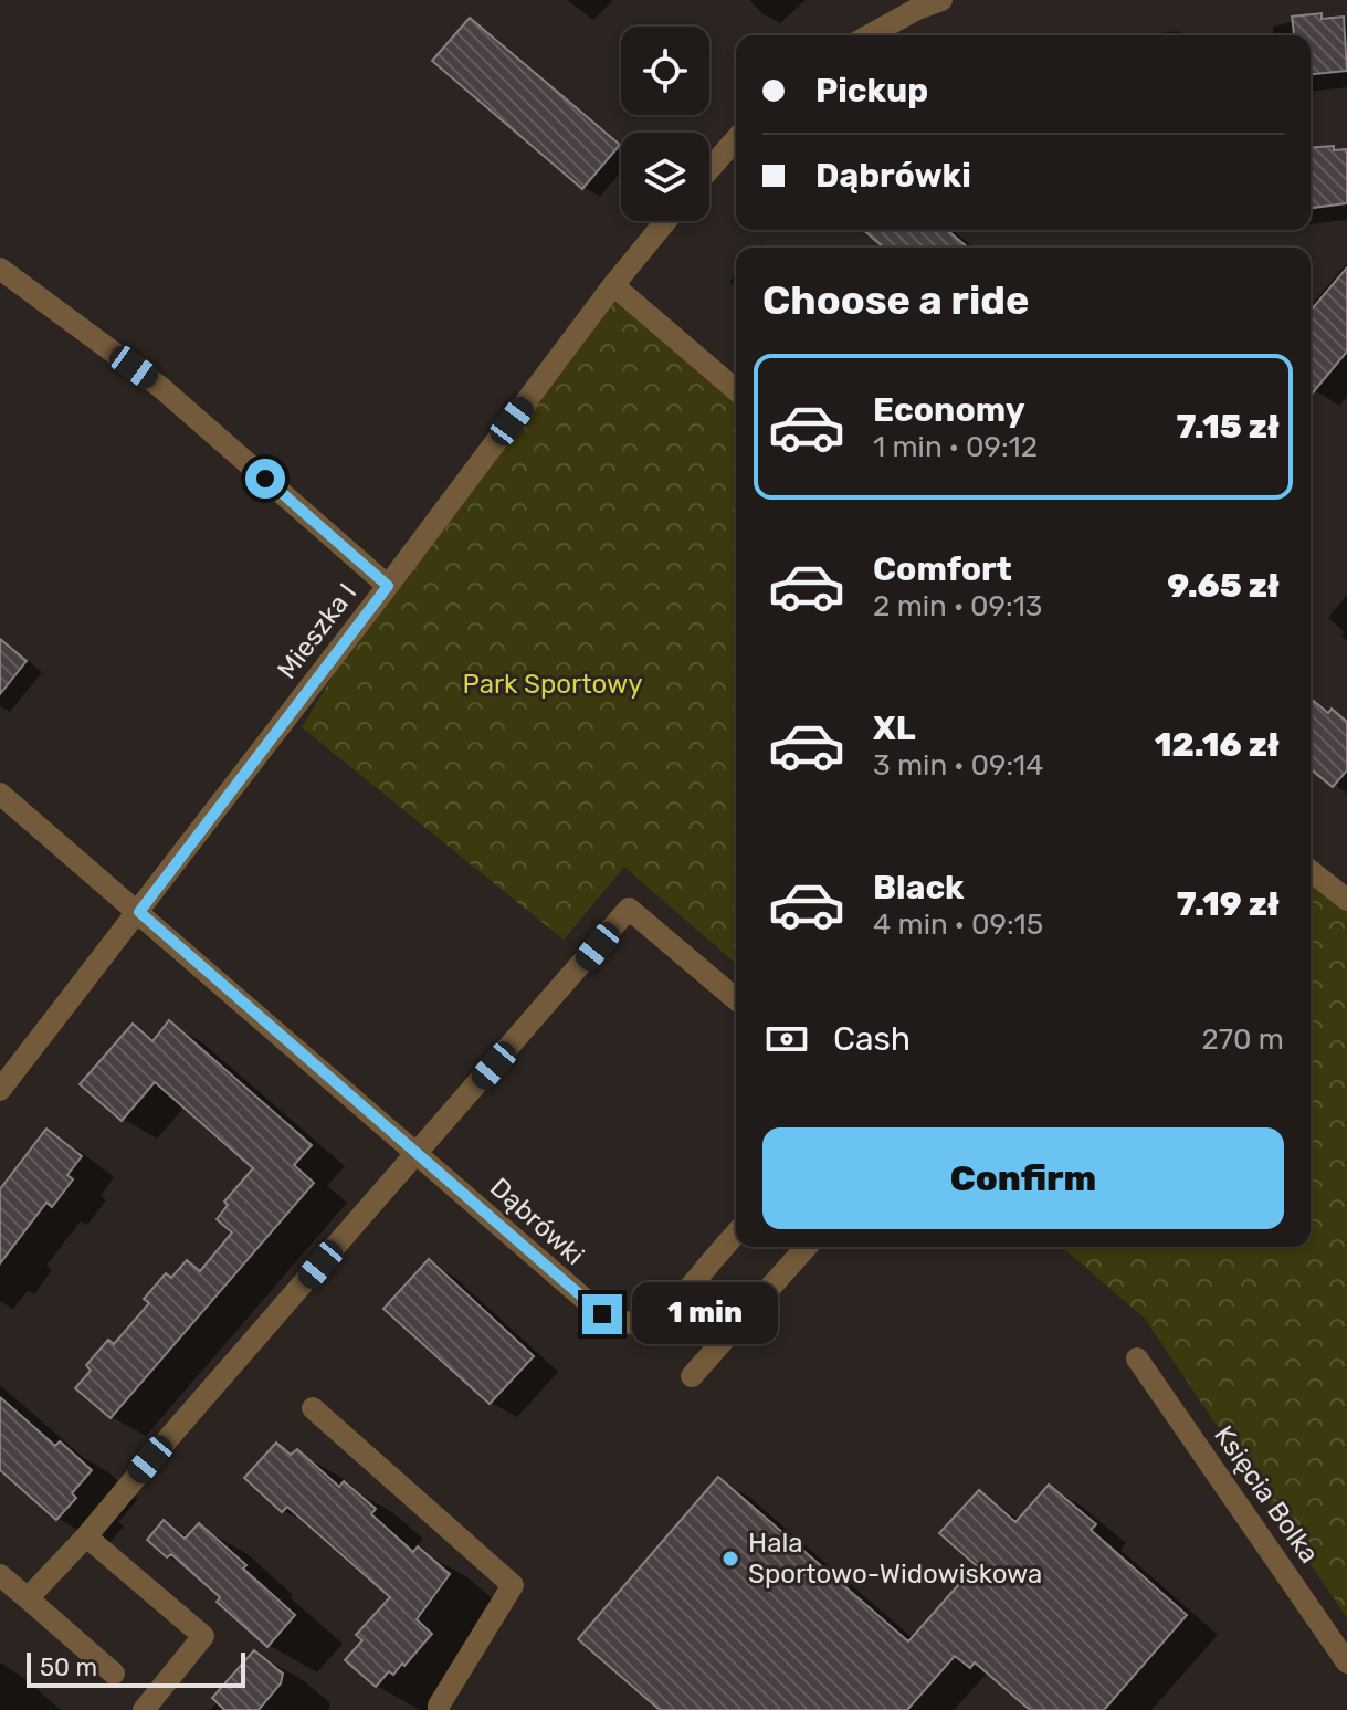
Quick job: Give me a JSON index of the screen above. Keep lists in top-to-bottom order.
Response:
{
  "streets": {
    "street": ["Mieszka I", "Dąbrówki", "Księcia Bolka"]
  },
  "crossings": [
    ["Mieszka I", "Dąbrówki"]
  ],
  "parks": ["Park Sportowy"],
  "places": ["Hala Sportowo-Widowiskowa"],
  "scale_bar": "50 m",
  "page": {
    "banner": ["Pickup", "Dąbrówki"],
    "heading": "Choose a ride",
    "list": [
      {
        "name": "Economy",
        "note": "1 min · 09:12",
        "value": "7.15 zł"
      },
      {
        "name": "Comfort",
        "note": "2 min · 09:13",
        "value": "9.65 zł"
      },
      {
        "name": "XL",
        "note": "3 min · 09:14",
        "value": "12.16 zł"
      },
      {
        "name": "Black",
        "note": "4 min · 09:15",
        "value": "7.19 zł"
      }
    ],
    "pay": ["Cash", "270 m"],
    "buttons": "Confirm",
    "bubble": "1 min",
    "scale": "50 m"
  }
}
